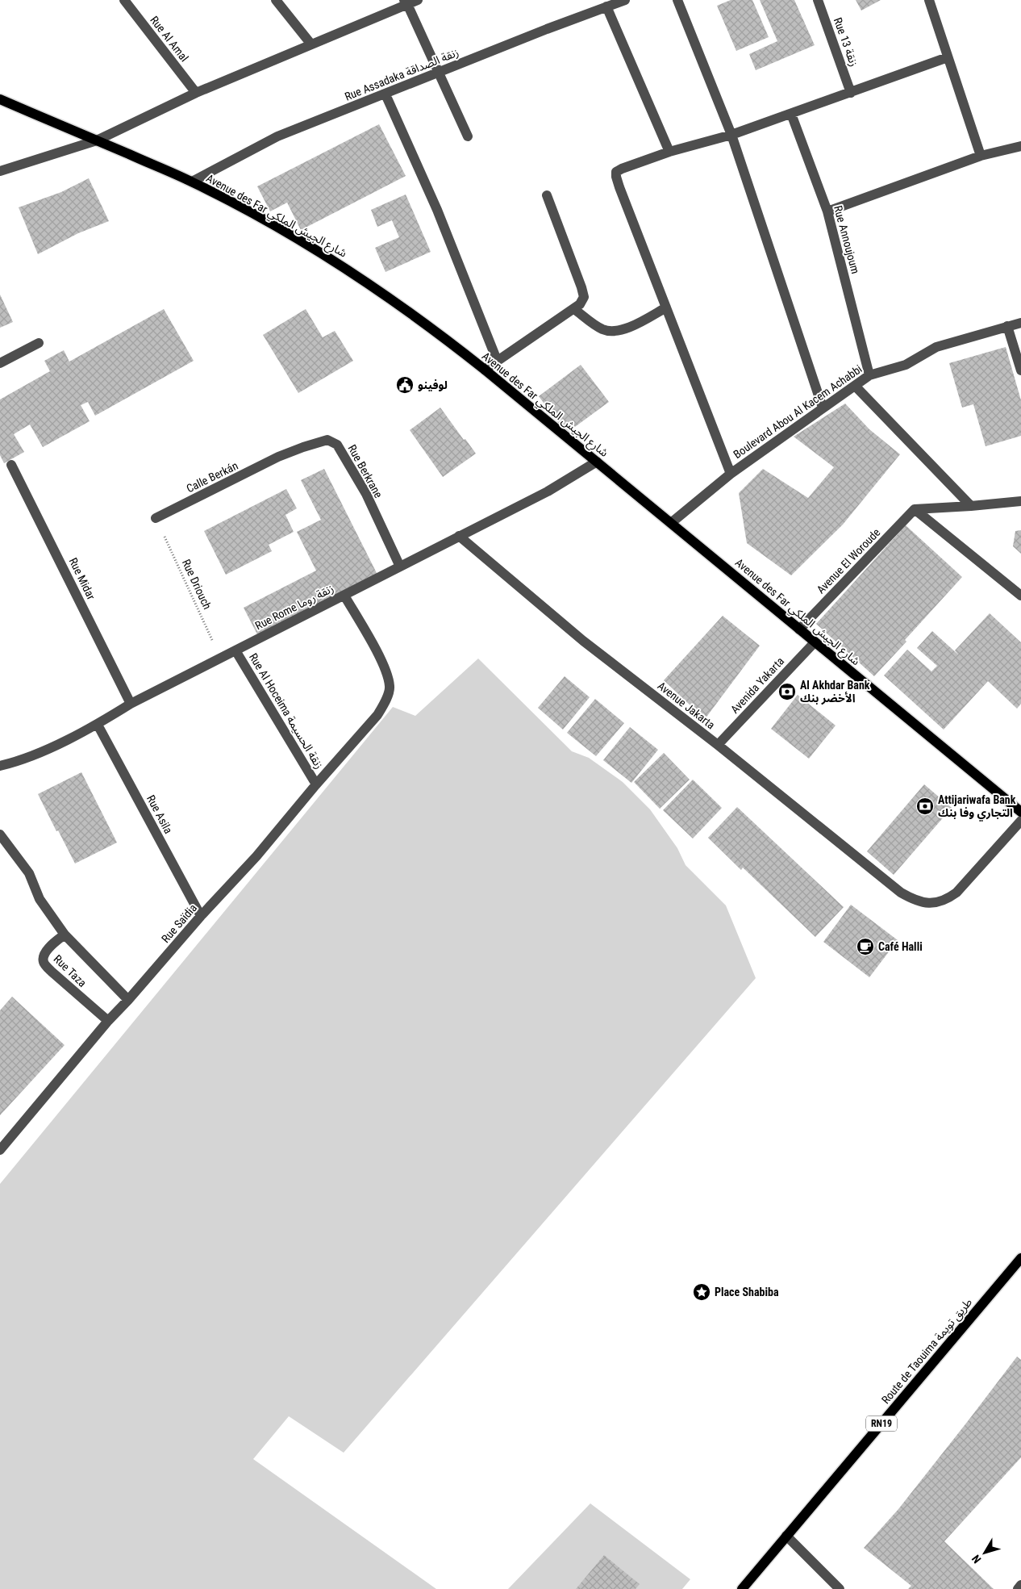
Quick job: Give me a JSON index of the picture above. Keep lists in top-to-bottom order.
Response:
{
  "streets": {
    "main road": ["Avenue des Far شارع الجيش الملكي", "Route de Taouima طريق تويمة", "RN19"],
    "street": [
      "Rue Al Amal",
      "Rue 13 زنقة",
      "Rue Assadaka زنقة الصداقة",
      "Rue Annoujoum",
      "Boulevard Abou Al Kacem Achabbi",
      "Rue Berkrane",
      "Calle Berkán",
      "Avenue El Woroude",
      "Rue Midar",
      "Rue Rome زنقة روما",
      "Avenida Yakarta",
      "Avenue Jakarta",
      "Rue Al Hoceima زنقة الحسيمة",
      "Rue Asila",
      "Rue Saïdia",
      "Rue Taza"
    ],
    "path": ["Rue Driouch"]
  },
  "crossings": [
    ["Rue Assadaka زنقة الصداقة", "Avenue des Far شارع الجيش الملكي"],
    ["Avenue des Far شارع الجيش الملكي", "Boulevard Abou Al Kacem Achabbi"],
    ["Avenue des Far شارع الجيش الملكي", "Avenue El Woroude"],
    ["Avenue des Far شارع الجيش الملكي", "Rue Rome زنقة روما"],
    ["Avenue des Far شارع الجيش الملكي", "Avenida Yakarta"],
    ["Rue Annoujoum", "Boulevard Abou Al Kacem Achabbi"],
    ["Rue Berkrane", "Calle Berkán"],
    ["Rue Berkrane", "Rue Rome زنقة روما"],
    ["Calle Berkán", "Rue Driouch"],
    ["Rue Midar", "Rue Rome زنقة روما"],
    ["Rue Driouch", "Rue Rome زنقة روما"],
    ["Rue Rome زنقة روما", "Avenue Jakarta"],
    ["Rue Rome زنقة روما", "Rue Al Hoceima زنقة الحسيمة"],
    ["Rue Rome زنقة روما", "Rue Asila"],
    ["Rue Rome زنقة روما", "Rue Saïdia"],
    ["Avenida Yakarta", "Avenue Jakarta"],
    ["Rue Al Hoceima زنقة الحسيمة", "Rue Saïdia"],
    ["Rue Asila", "Rue Saïdia"],
    ["Rue Saïdia", "Rue Taza"]
  ],
  "places": {
    "public building": ["لوفينو"],
    "bank": ["Al Akhdar Bank الأخضر بنك", "Attijariwafa Bank التجاري وفا بنك"],
    "cafe": ["Café Halli"],
    "place": ["Place Shabiba"]
  },
  "north": "bottom left"
}
